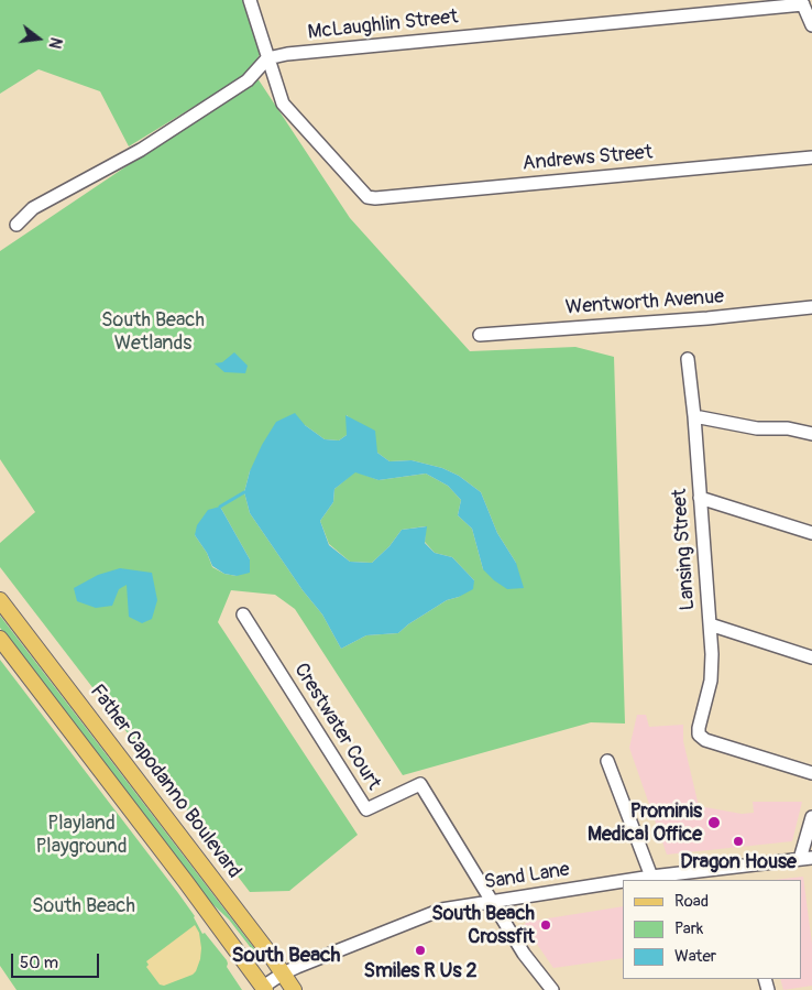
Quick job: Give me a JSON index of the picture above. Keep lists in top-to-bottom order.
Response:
{
  "streets": {
    "main road": ["Father Capodanno Boulevard"],
    "street": [
      "McLaughlin Street",
      "Andrews Street",
      "Wentworth Avenue",
      "Lansing Street",
      "Crestwater Court",
      "Sand Lane"
    ]
  },
  "crossings": [
    ["McLaughlin Street", "Andrews Street"],
    ["Crestwater Court", "Sand Lane"],
    ["Father Capodanno Boulevard", "Sand Lane"]
  ],
  "districts": ["South Beach"],
  "parks": ["South Beach Wetlands", "Playland Playground", "South Beach"],
  "places": [
    "Prominis Medical Office",
    "Dragon House",
    "South Beach Crossfit",
    "Smiles R Us 2"
  ],
  "legend": ["Road", "Park", "Water"],
  "scale_bar": "50 m",
  "north": "right"
}
